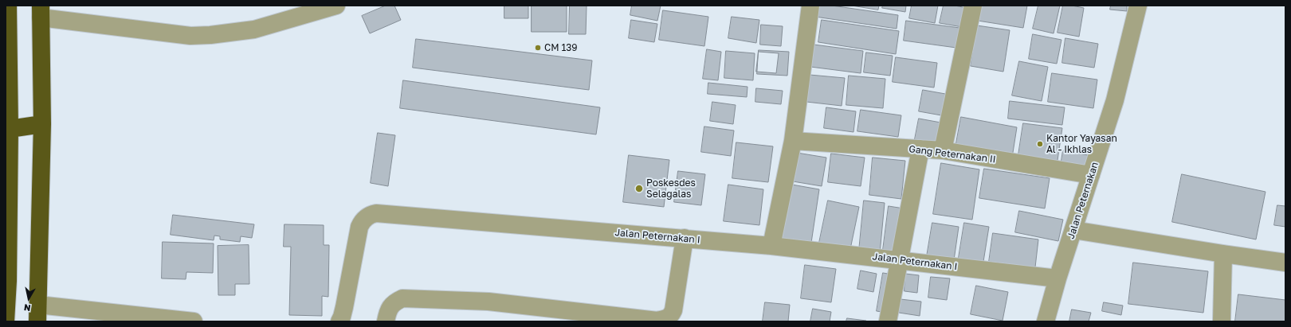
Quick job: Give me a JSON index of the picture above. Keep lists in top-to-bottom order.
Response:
{
  "streets": {
    "street": ["Gang Peternakan II", "Jalan Peternakan", "Jalan Peternakan I"]
  },
  "crossings": [
    ["Gang Peternakan II", "Jalan Peternakan"],
    ["Jalan Peternakan", "Jalan Peternakan I"]
  ],
  "places": ["CM 139", "Kantor Yayasan Al - Ikhlas", "Poskesdes Selagalas"],
  "north": "bottom"
}
